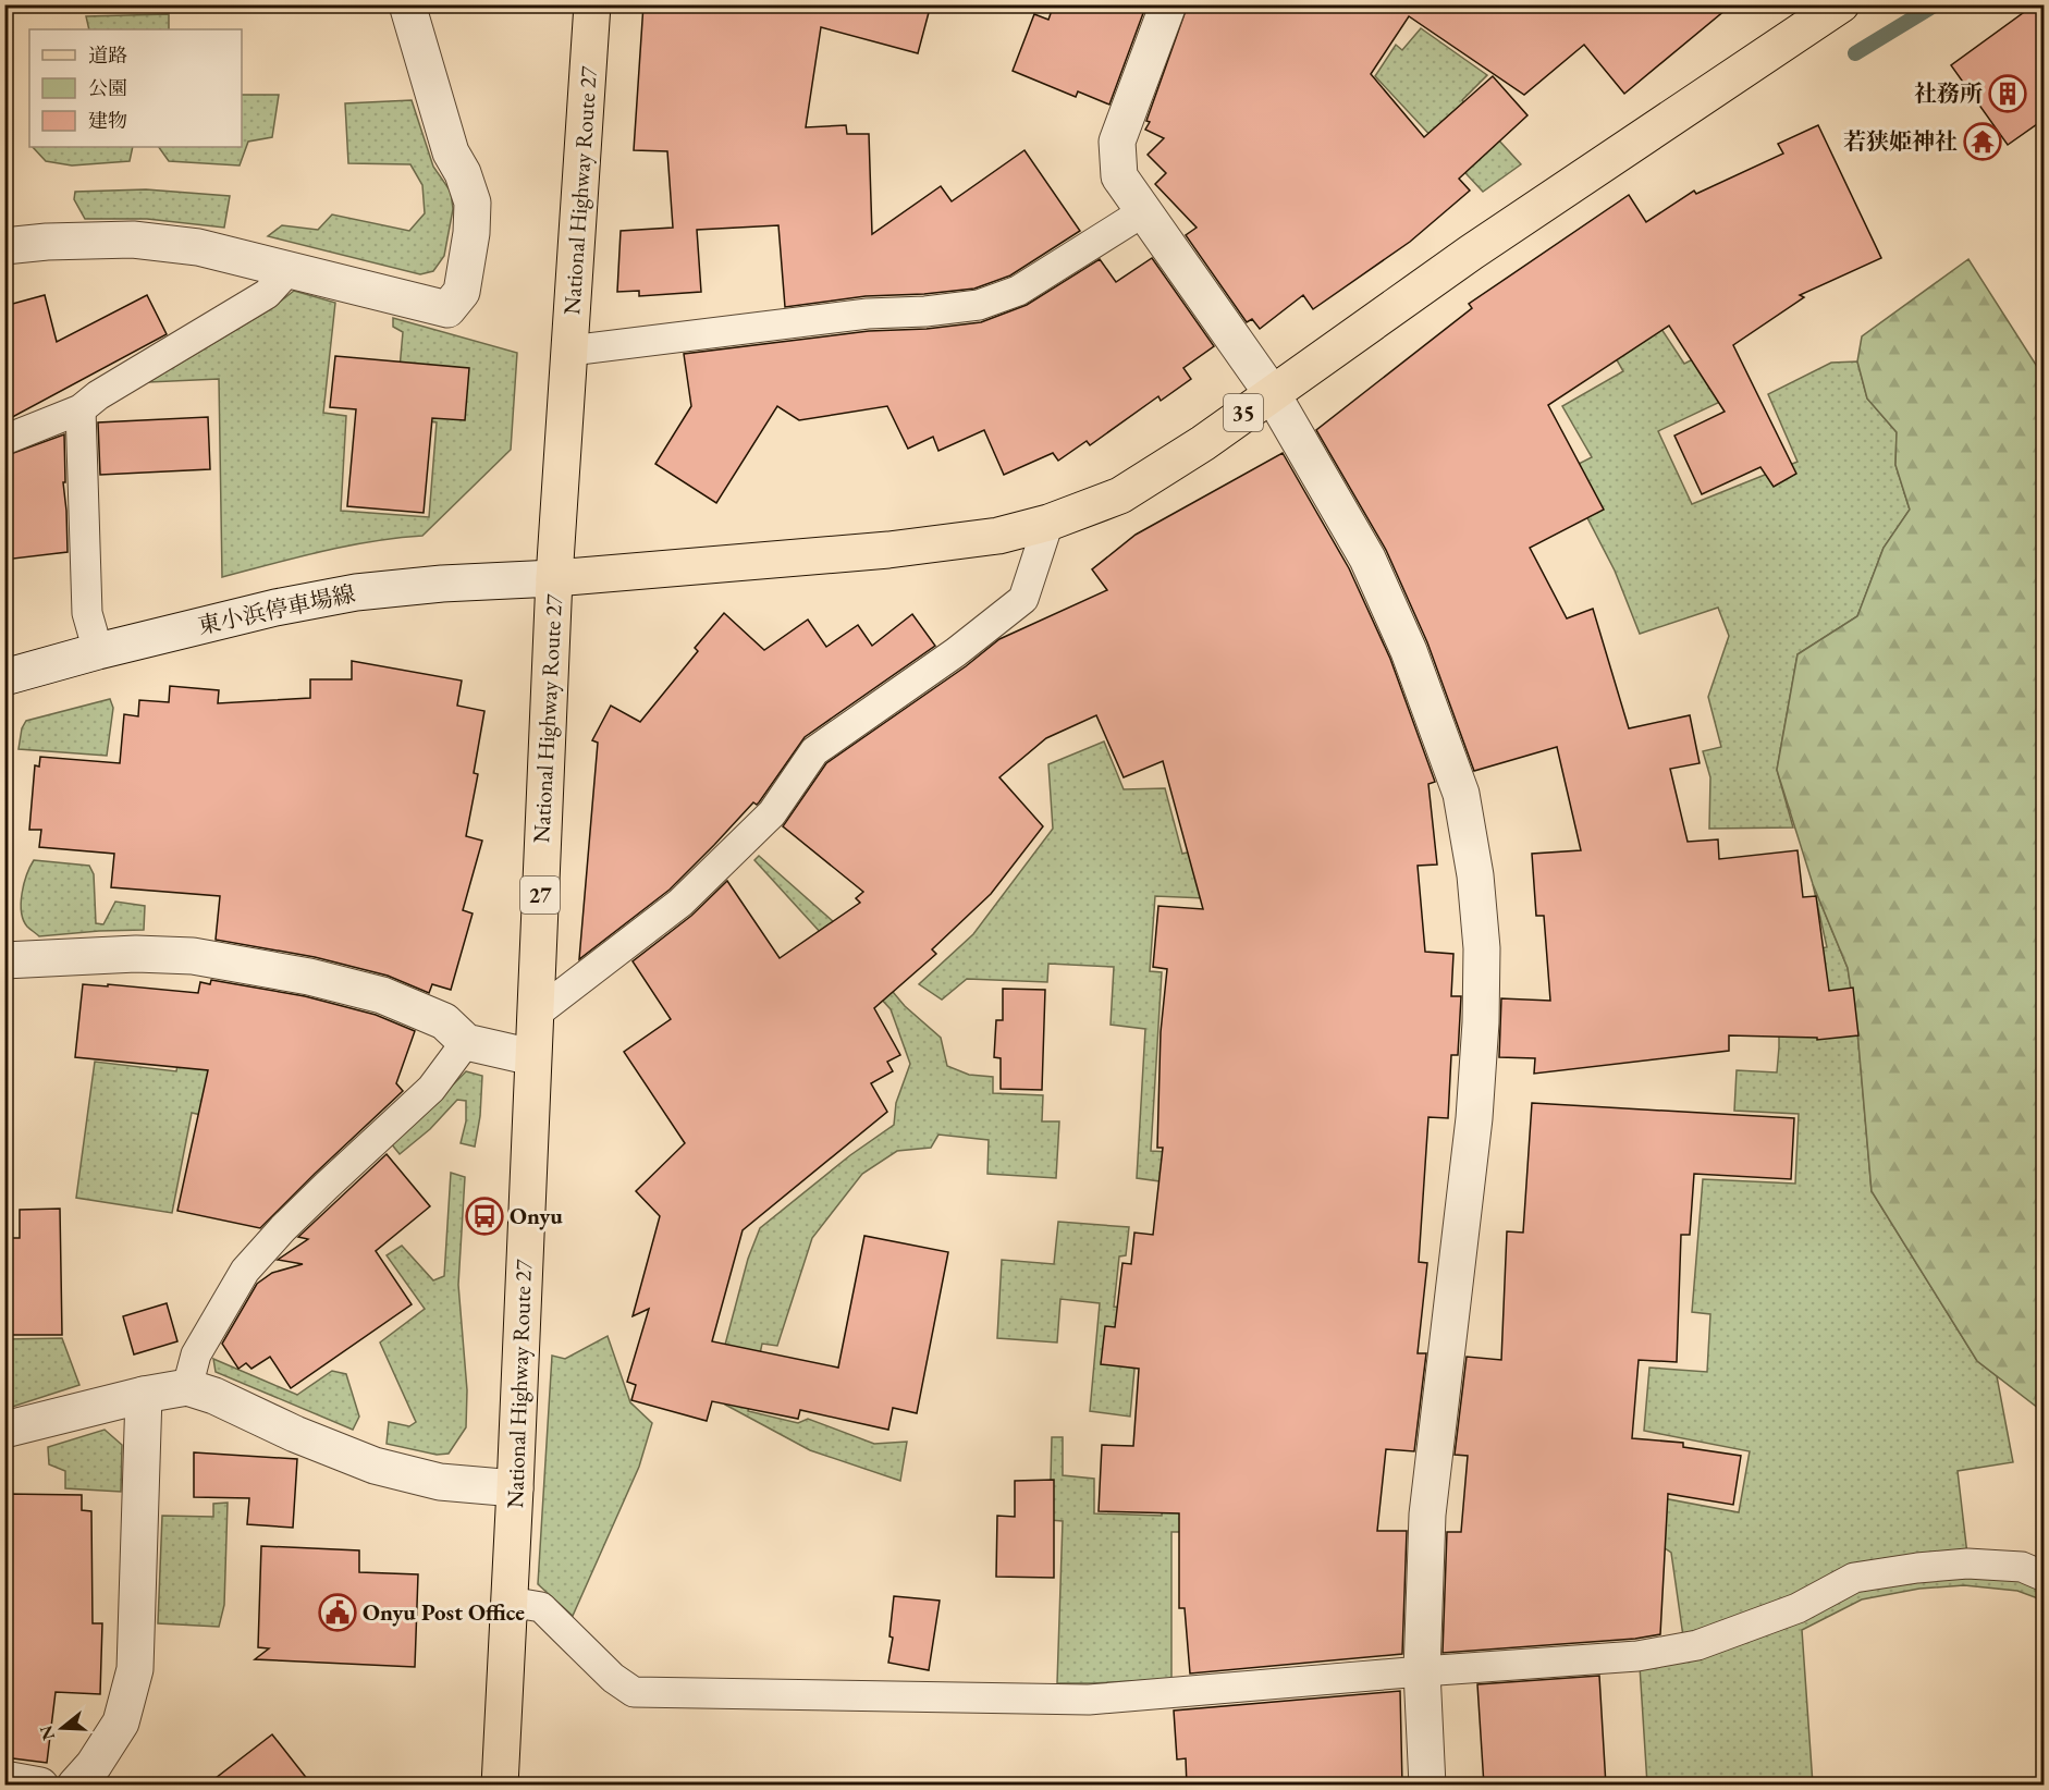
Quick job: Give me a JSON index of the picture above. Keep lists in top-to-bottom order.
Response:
{
  "streets": {
    "main road": ["National Highway Route 27", "35", "27"],
    "street": ["東小浜停車場線"]
  },
  "crossings": [
    ["National Highway Route 27", "35"],
    ["National Highway Route 27", "東小浜停車場線"],
    ["35", "東小浜停車場線"]
  ],
  "places": {
    "building": ["社務所"],
    "temple": ["若狭姫神社"],
    "bus stop": ["Onyu"],
    "public building": ["Onyu Post Office"]
  },
  "legend": ["道路", "公園", "建物"],
  "north": "left"
}
